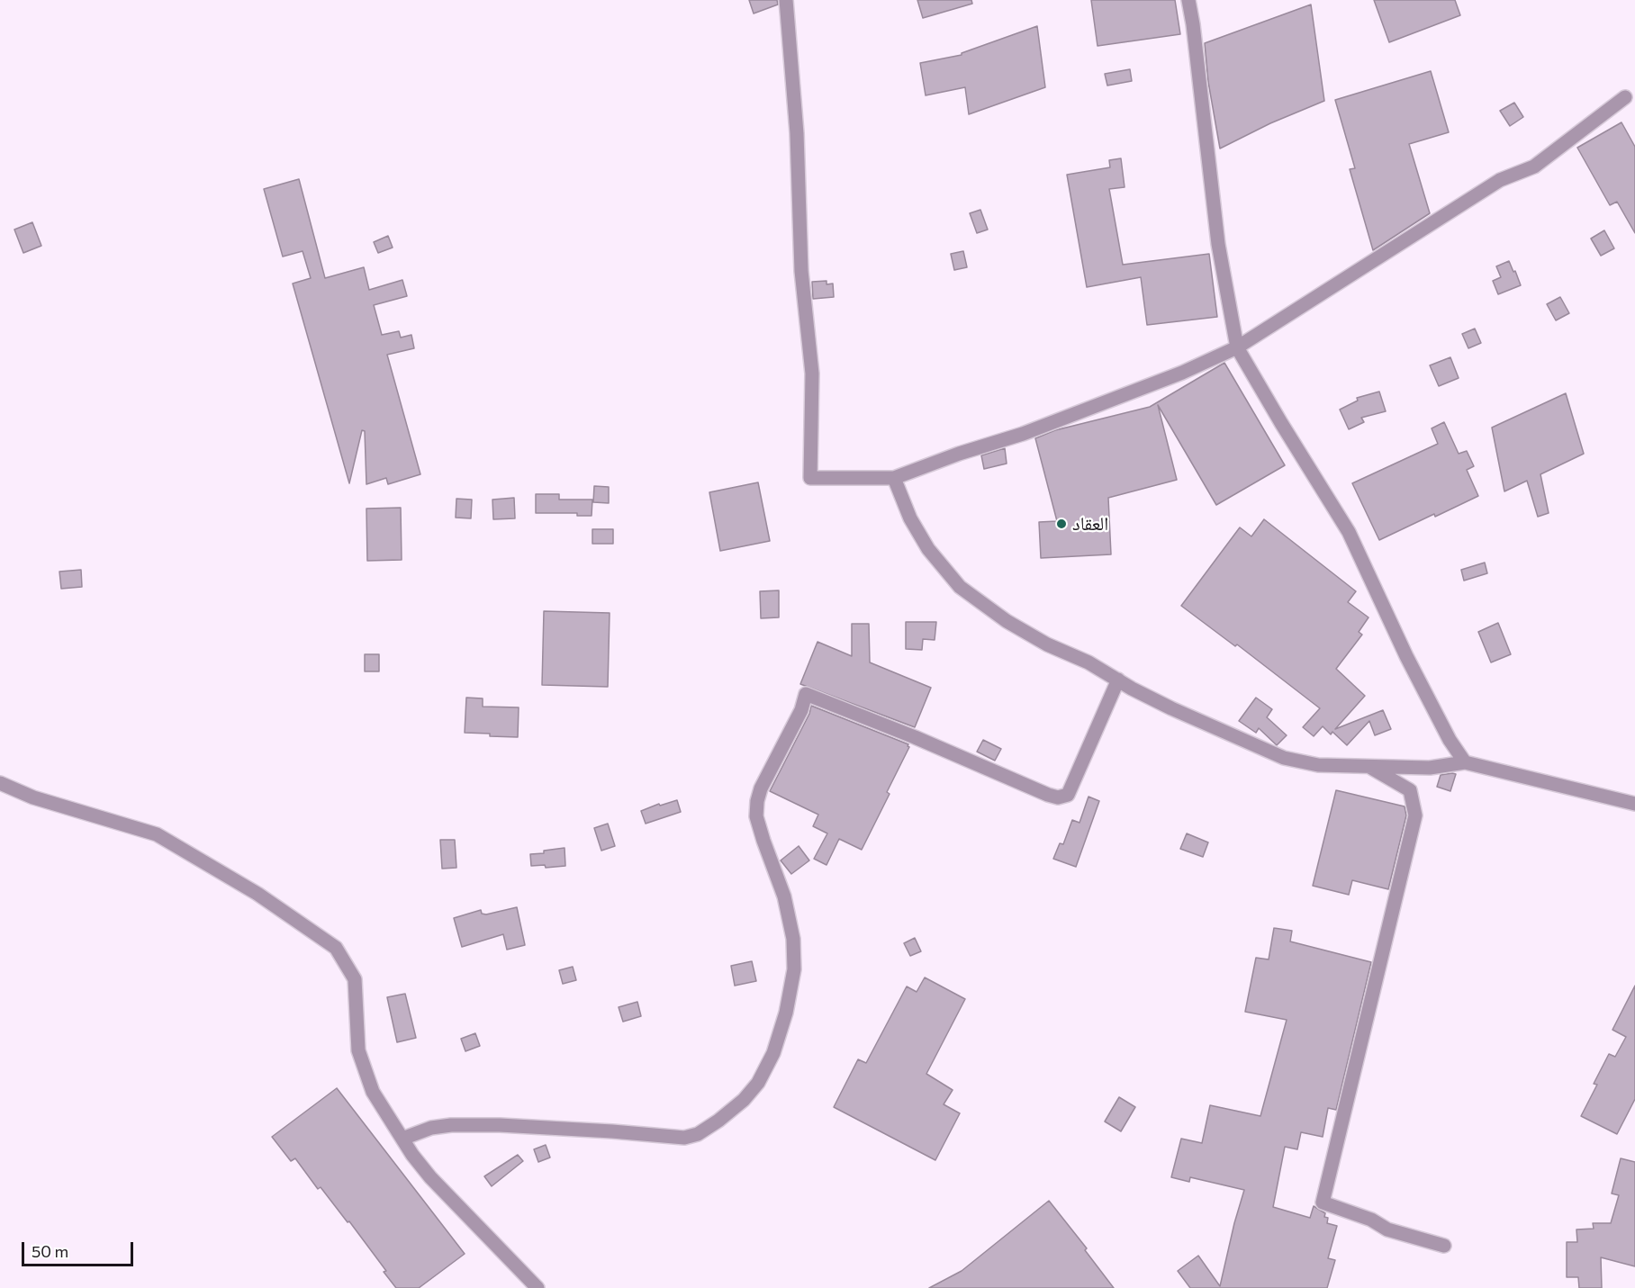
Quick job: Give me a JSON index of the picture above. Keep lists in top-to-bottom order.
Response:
{
  "places": ["العقاد"],
  "scale_bar": "50 m"
}
